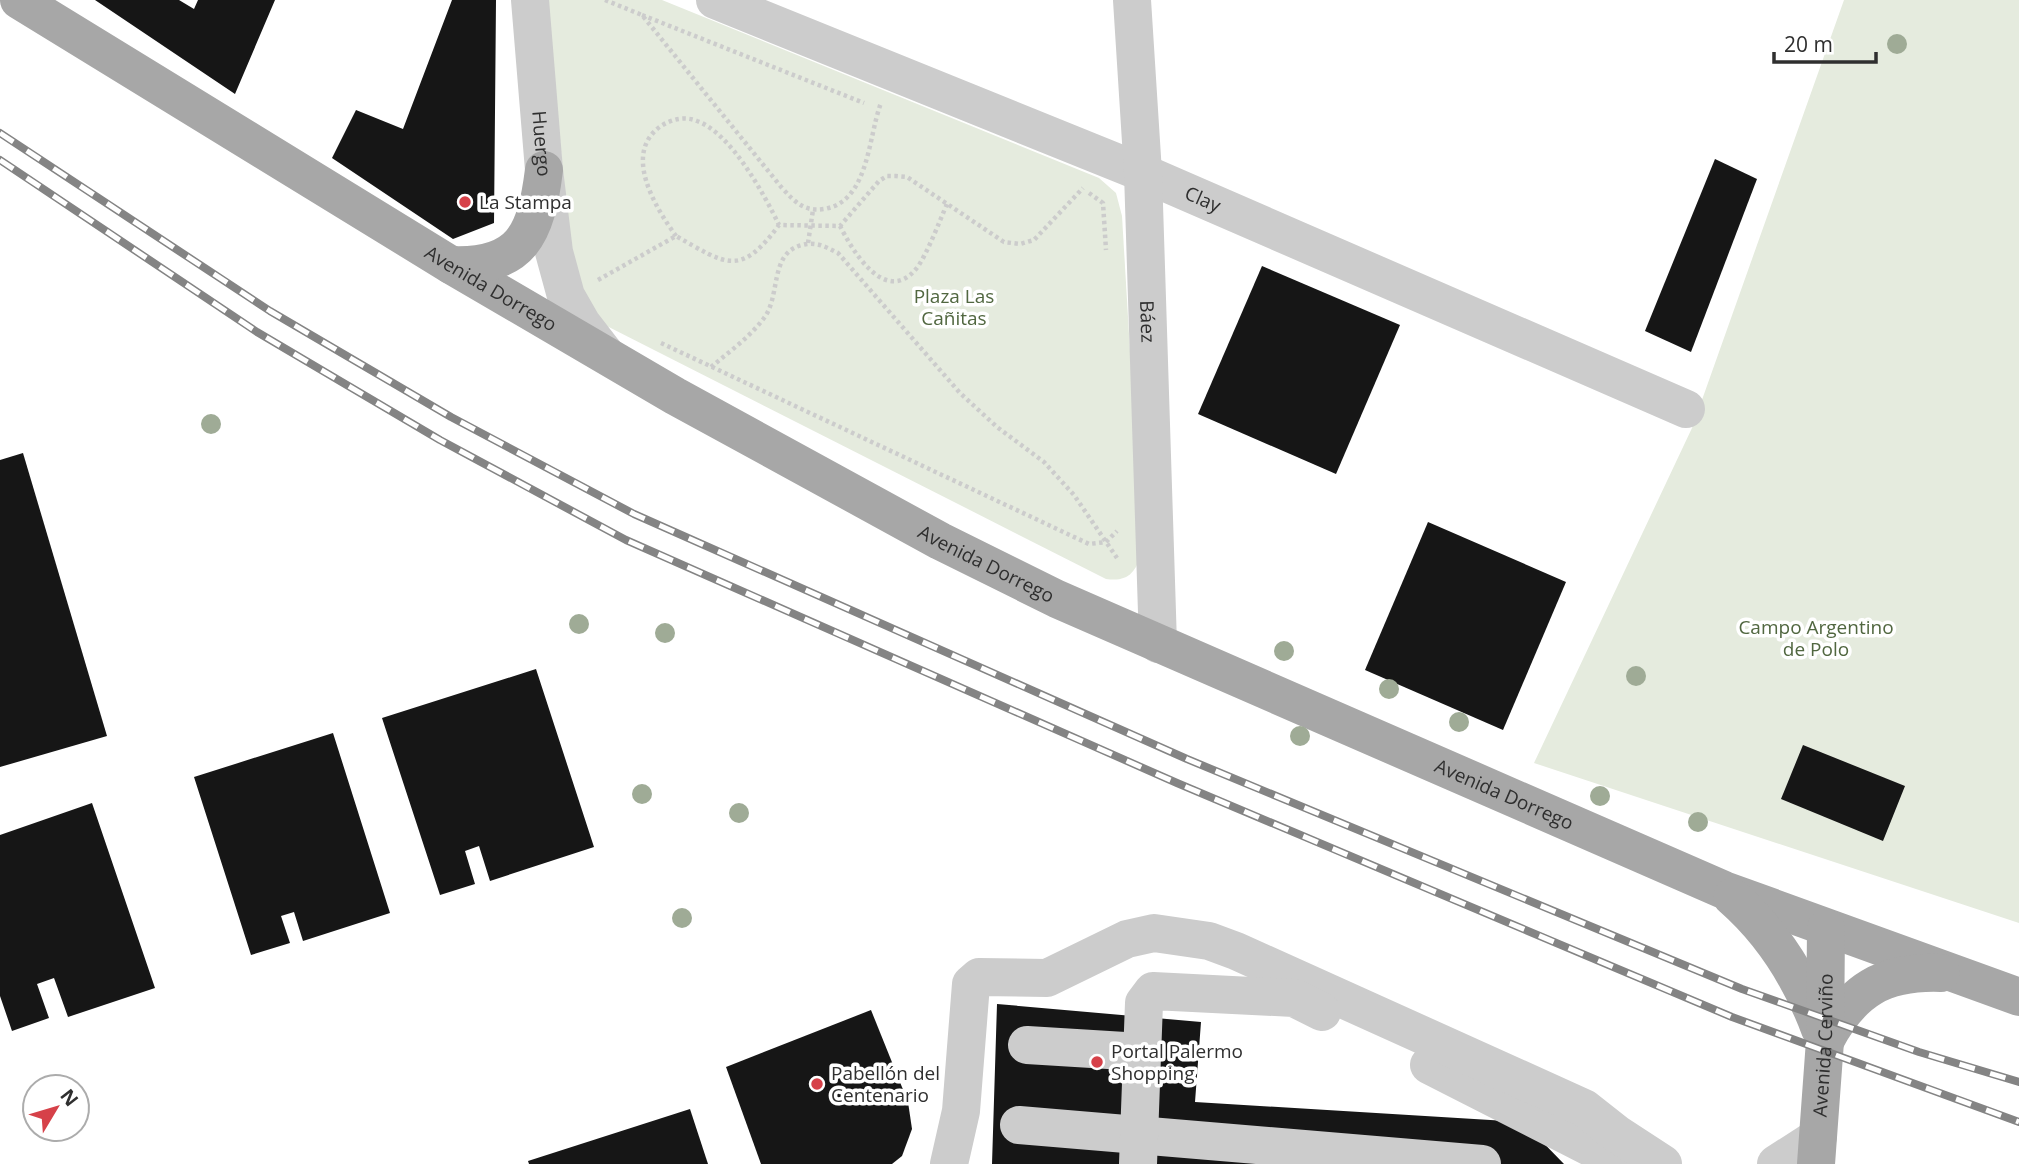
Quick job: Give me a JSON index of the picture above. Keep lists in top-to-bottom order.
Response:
{
  "streets": {
    "main road": ["Avenida Dorrego", "Avenida Cerviño"],
    "street": ["Huergo", "Clay", "Báez"]
  },
  "crossings": [
    ["Huergo", "Avenida Dorrego"],
    ["Clay", "Báez"],
    ["Avenida Dorrego", "Báez"],
    ["Avenida Dorrego", "Avenida Cerviño"]
  ],
  "parks": ["Plaza Las Cañitas", "Campo Argentino de Polo"],
  "places": ["La Stampa", "Portal Palermo Shopping", "Pabellón del Centenario"],
  "scale_bar": "20 m",
  "north": "top right"
}
